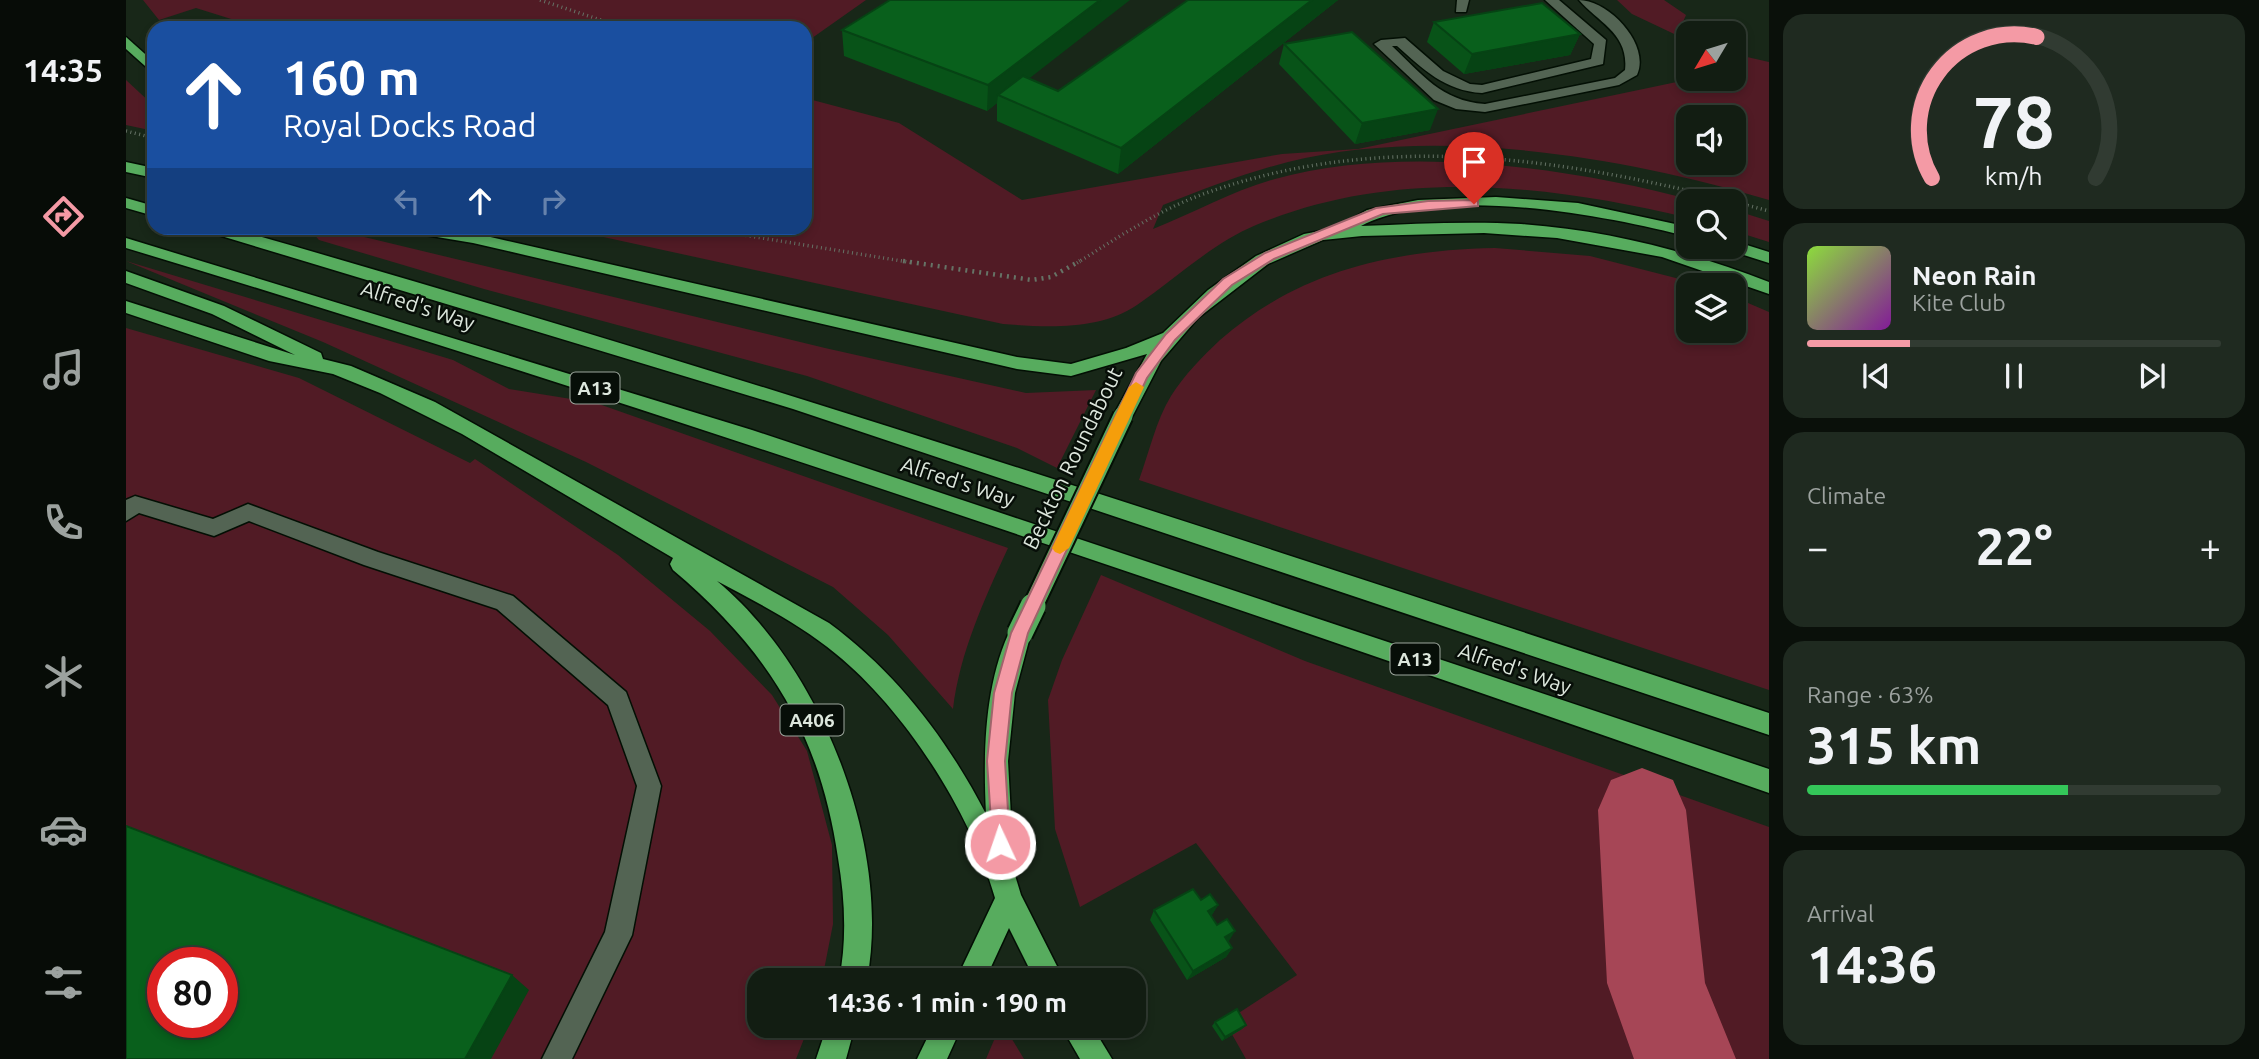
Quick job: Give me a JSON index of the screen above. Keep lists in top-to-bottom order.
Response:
{
  "streets": {
    "highway": [
      "Alfred's Way",
      "A13",
      "Beckton Roundabout",
      "A406"
    ]
  },
  "north": "bottom left",
  "page": {
    "tabs": "14:35",
    "turn": ["160 m", "Royal Docks Road"],
    "song": ["Neon Rain", "Kite Club"],
    "tile": [
      "Climate",
      ["Range · 63%", "315 km"],
      ["Arrival", "14:36"]
    ],
    "heat": ["−", "22°", "+"],
    "limit": "80",
    "trip": "14:36 · 1 min · 190 m",
    "gauge": ["78", "km/h"]
  }
}
